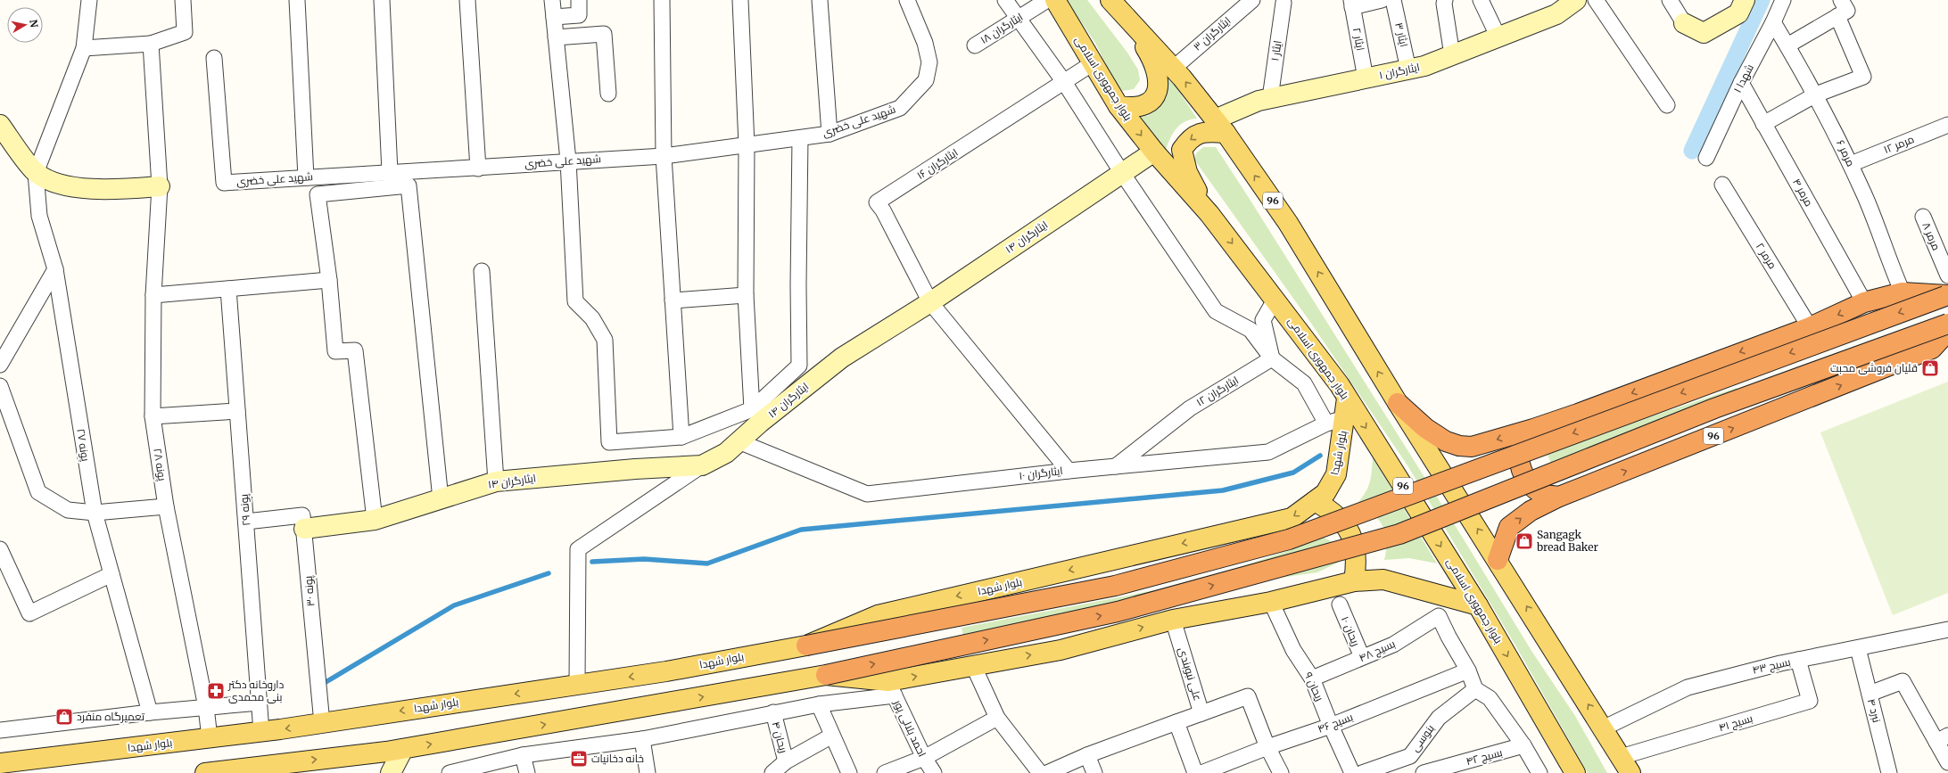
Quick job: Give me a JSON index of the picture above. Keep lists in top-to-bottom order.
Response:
{
  "streets": {
    "highway": ["96"],
    "main road": ["بلوار جمهوری اسلامی", "بلوار شهدا"],
    "street": [
      "ایثارگران ۱۸",
      "ایثارگران ۳",
      "ایثار ۳",
      "ایثار ۲",
      "ایثار ۱",
      "ایثارگران ۱",
      "شهدا ۱",
      "شهید علی خضری",
      "مرمر ۱۲",
      "مرمر ۶",
      "ایثارگران ۱۶",
      "مرمر ۴",
      "مرمر ۸",
      "ایثارگران ۱۴",
      "مرمر ۲",
      "ایثارگران ۱۲",
      "پونه ۲۷",
      "پونه ۲۸",
      "ایثارگران ۱۰",
      "پونه ۲۹",
      "پونه ۳۰",
      "ریحان ۱۰",
      "بسیج ۴۸",
      "بسیج ۴۳",
      "علی نبوبندی",
      "ریحان ۹",
      "نبرد ۴",
      "بسیج ۴۶",
      "بسیج ۴۱",
      "احمد بلالی پور",
      "ریحان ۴",
      "بنوسی",
      "بسیج ۴۲"
    ]
  },
  "crossings": [
    ["ایثارگران ۳", "96"],
    ["ایثار ۳", "ایثارگران ۱"],
    ["ایثار ۲", "ایثارگران ۱"],
    ["ایثار ۱", "ایثارگران ۱"],
    ["ایثارگران ۱", "96"],
    ["بلوار جمهوری اسلامی", "ایثارگران ۱۶"],
    ["بلوار جمهوری اسلامی", "ایثارگران ۱۴"],
    ["بلوار جمهوری اسلامی", "بلوار شهدا"],
    ["شهدا ۱", "مرمر ۶"],
    ["شهدا ۱", "مرمر ۴"],
    ["مرمر ۱۲", "مرمر ۶"],
    ["مرمر ۶", "96"],
    ["ایثارگران ۱۶", "ایثارگران ۱۴"],
    ["مرمر ۴", "96"],
    ["96", "مرمر ۲"],
    ["ایثارگران ۱۴", "ایثارگران ۱۰"],
    ["ایثارگران ۱۴", "پونه ۳۰"],
    ["ایثارگران ۱۲", "ایثارگران ۱۰"],
    ["بلوار شهدا", "پونه ۲۸"],
    ["بلوار شهدا", "ایثارگران ۱۰"],
    ["بلوار شهدا", "پونه ۲۹"],
    ["بلوار شهدا", "پونه ۳۰"],
    ["پونه ۲۹", "پونه ۳۰"],
    ["ریحان ۱۰", "بسیج ۴۸"],
    ["بسیج ۴۸", "ریحان ۹"],
    ["بسیج ۴۸", "بسیج ۴۶"],
    ["بسیج ۴۳", "نبرد ۴"],
    ["بسیج ۴۳", "بسیج ۴۱"],
    ["ریحان ۹", "بسیج ۴۶"],
    ["بنوسی", "بسیج ۴۲"]
  ],
  "places": {
    "shop": ["قلیان فروشی محبت", "Sangagk bread Baker", "تعمیرگاه منفرد"],
    "pharmacy": ["داروخانه دکتر بنی محمدی"],
    "office": ["خانه دخانیات"]
  },
  "north": "right"
}
